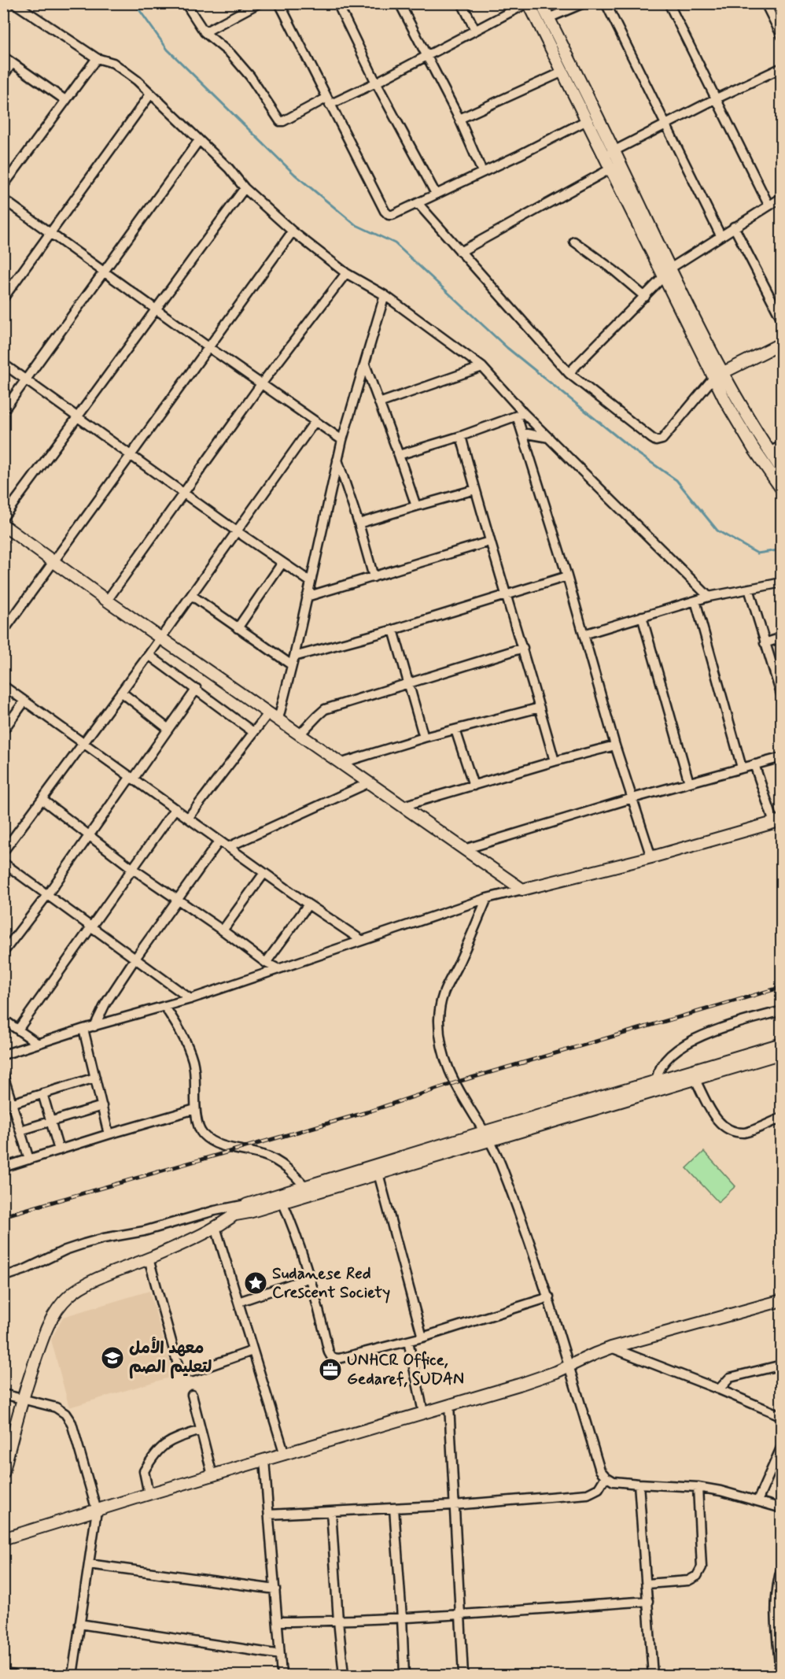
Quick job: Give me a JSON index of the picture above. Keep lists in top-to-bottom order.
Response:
{
  "places": {
    "place": ["Sudanese Red Crescent Society"],
    "school or university": ["معهد الأمل لتعليم الصم"],
    "office": ["UNHCR Office, Gedaref, SUDAN"]
  }
}
